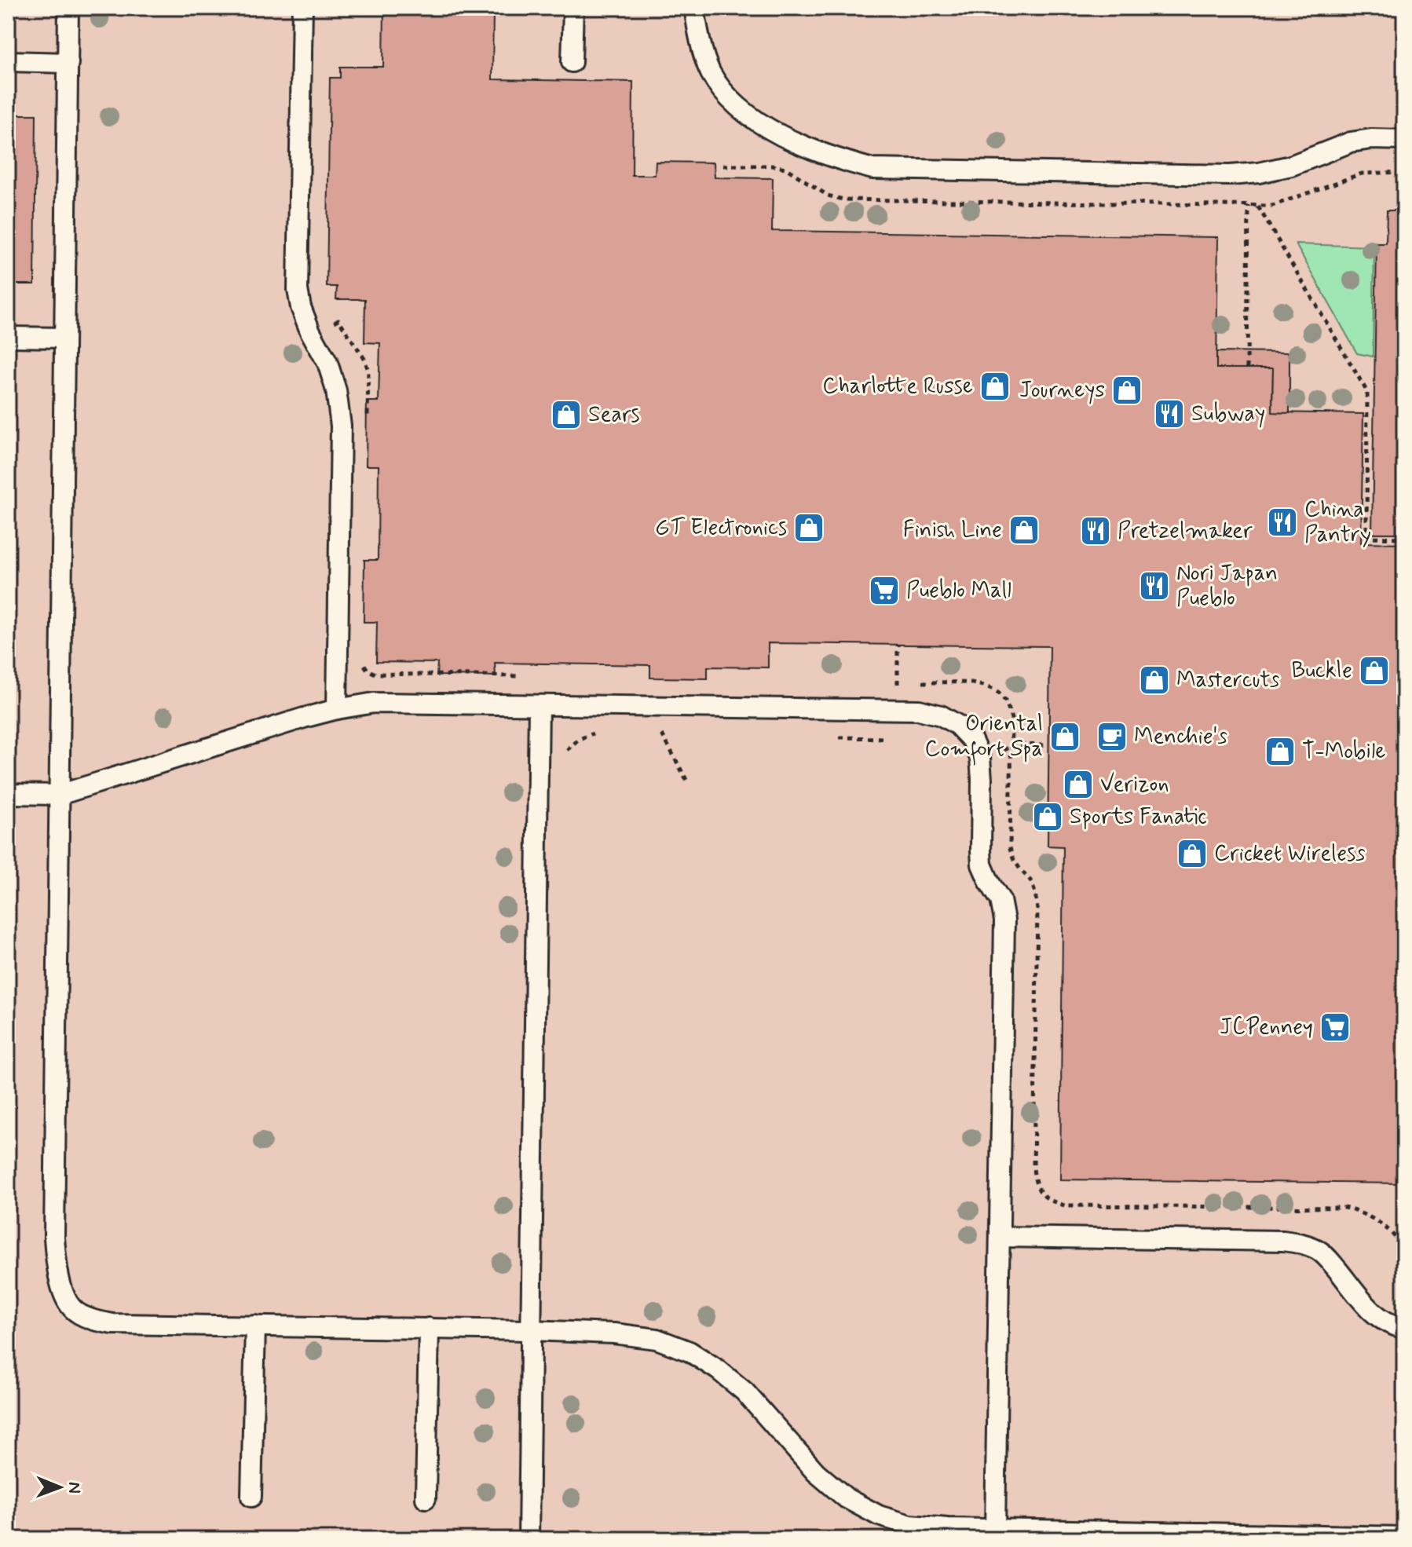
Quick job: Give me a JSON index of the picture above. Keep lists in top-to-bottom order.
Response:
{
  "places": {
    "shop": [
      "Charlotte Russe",
      "Journeys",
      "Sears",
      "GT Electronics",
      "Finish Line",
      "Buckle",
      "Mastercuts",
      "Oriental Comfort Spa",
      "T-Mobile",
      "Verizon",
      "Sports Fanatic",
      "Cricket Wireless"
    ],
    "restaurant": [
      "Subway",
      "China Pantry",
      "Pretzelmaker",
      "Nori Japan Pueblo"
    ],
    "supermarket": ["Pueblo Mall", "JCPenney"],
    "cafe": ["Menchie's"]
  },
  "north": "right"
}
